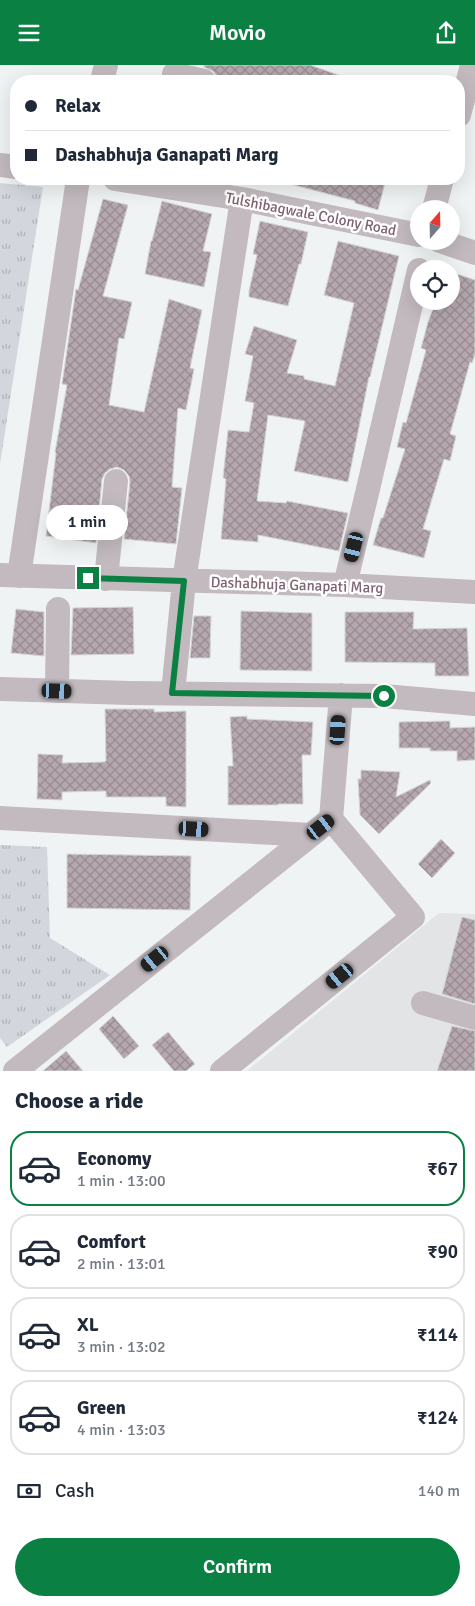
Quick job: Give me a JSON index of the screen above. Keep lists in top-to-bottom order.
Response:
{
  "streets": {
    "street": ["Tulshibagwale Colony Road", "Dashabhuja Ganapati Marg"]
  },
  "north": "top",
  "page": {
    "header": "Movio",
    "banner": ["Relax", "Dashabhuja Ganapati Marg"],
    "bubble": "1 min",
    "heading": "Choose a ride",
    "list": [
      {
        "name": "Economy",
        "note": "1 min · 13:00",
        "value": "₹67"
      },
      {
        "name": "Comfort",
        "note": "2 min · 13:01",
        "value": "₹90"
      },
      {
        "name": "XL",
        "note": "3 min · 13:02",
        "value": "₹114"
      },
      {
        "name": "Green",
        "note": "4 min · 13:03",
        "value": "₹124"
      }
    ],
    "pay": ["Cash", "140 m"],
    "buttons": "Confirm"
  }
}
